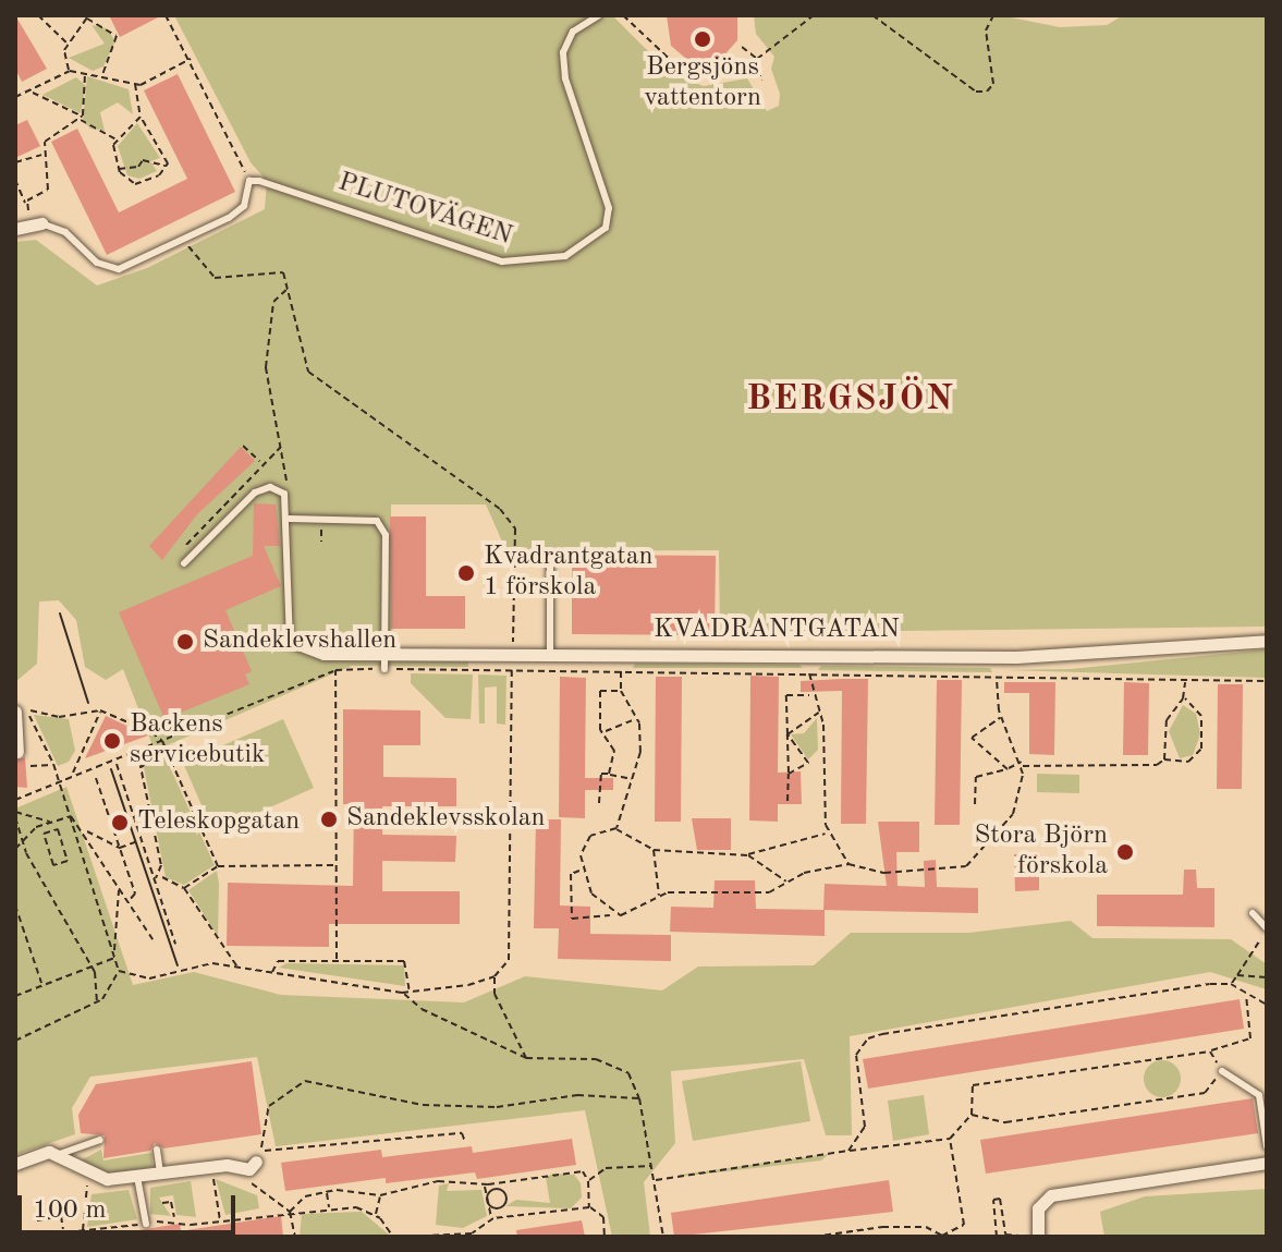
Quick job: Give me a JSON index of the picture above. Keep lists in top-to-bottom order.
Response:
{
  "streets": {
    "street": ["KVADRANTGATAN"],
    "lane": ["PLUTOVÄGEN"]
  },
  "districts": ["BERGSJÖN"],
  "places": [
    "Bergsjöns vattentorn",
    "Kvadrantgatan 1 förskola",
    "Sandeklevshallen",
    "Backens servicebutik",
    "Sandeklevsskolan",
    "Teleskopgatan",
    "Stora Björn förskola"
  ],
  "scale_bar": "100 m"
}
